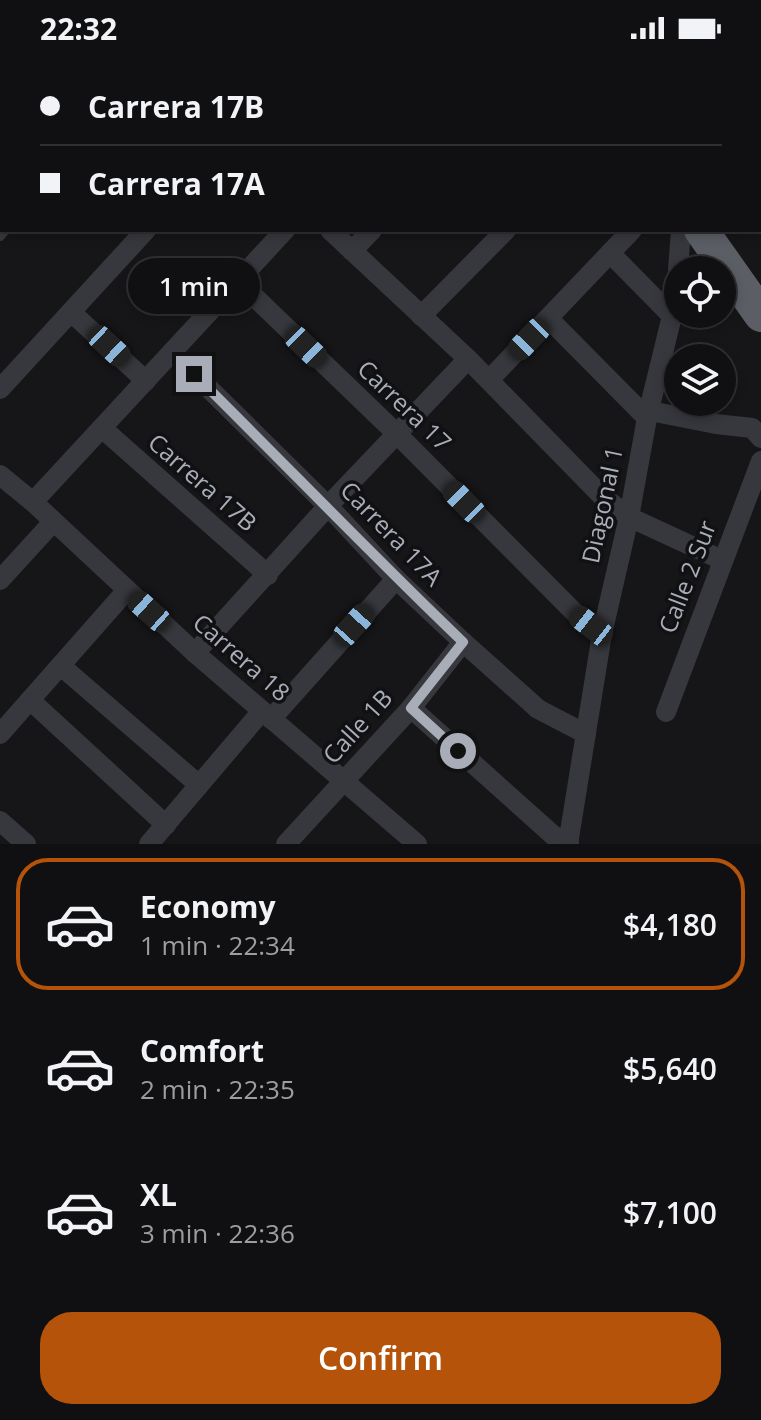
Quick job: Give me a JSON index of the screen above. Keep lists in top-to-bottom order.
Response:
{
  "streets": {
    "street": [
      "Carrera 17",
      "Carrera 17B",
      "Diagonal 1",
      "Carrera 17A",
      "Calle 2 Sur",
      "Carrera 18",
      "Calle 1B"
    ]
  },
  "crossings": [
    ["Carrera 17", "Diagonal 1"],
    ["Diagonal 1", "Carrera 17A"],
    ["Carrera 17A", "Calle 1B"],
    ["Carrera 18", "Calle 1B"]
  ],
  "page": {
    "status": "22:32",
    "banner": ["Carrera 17B", "Carrera 17A"],
    "bubble": "1 min",
    "list": [
      {
        "name": "Economy",
        "note": "1 min · 22:34",
        "value": "$4,180"
      },
      {
        "name": "Comfort",
        "note": "2 min · 22:35",
        "value": "$5,640"
      },
      {
        "name": "XL",
        "note": "3 min · 22:36",
        "value": "$7,100"
      }
    ],
    "buttons": "Confirm"
  }
}
